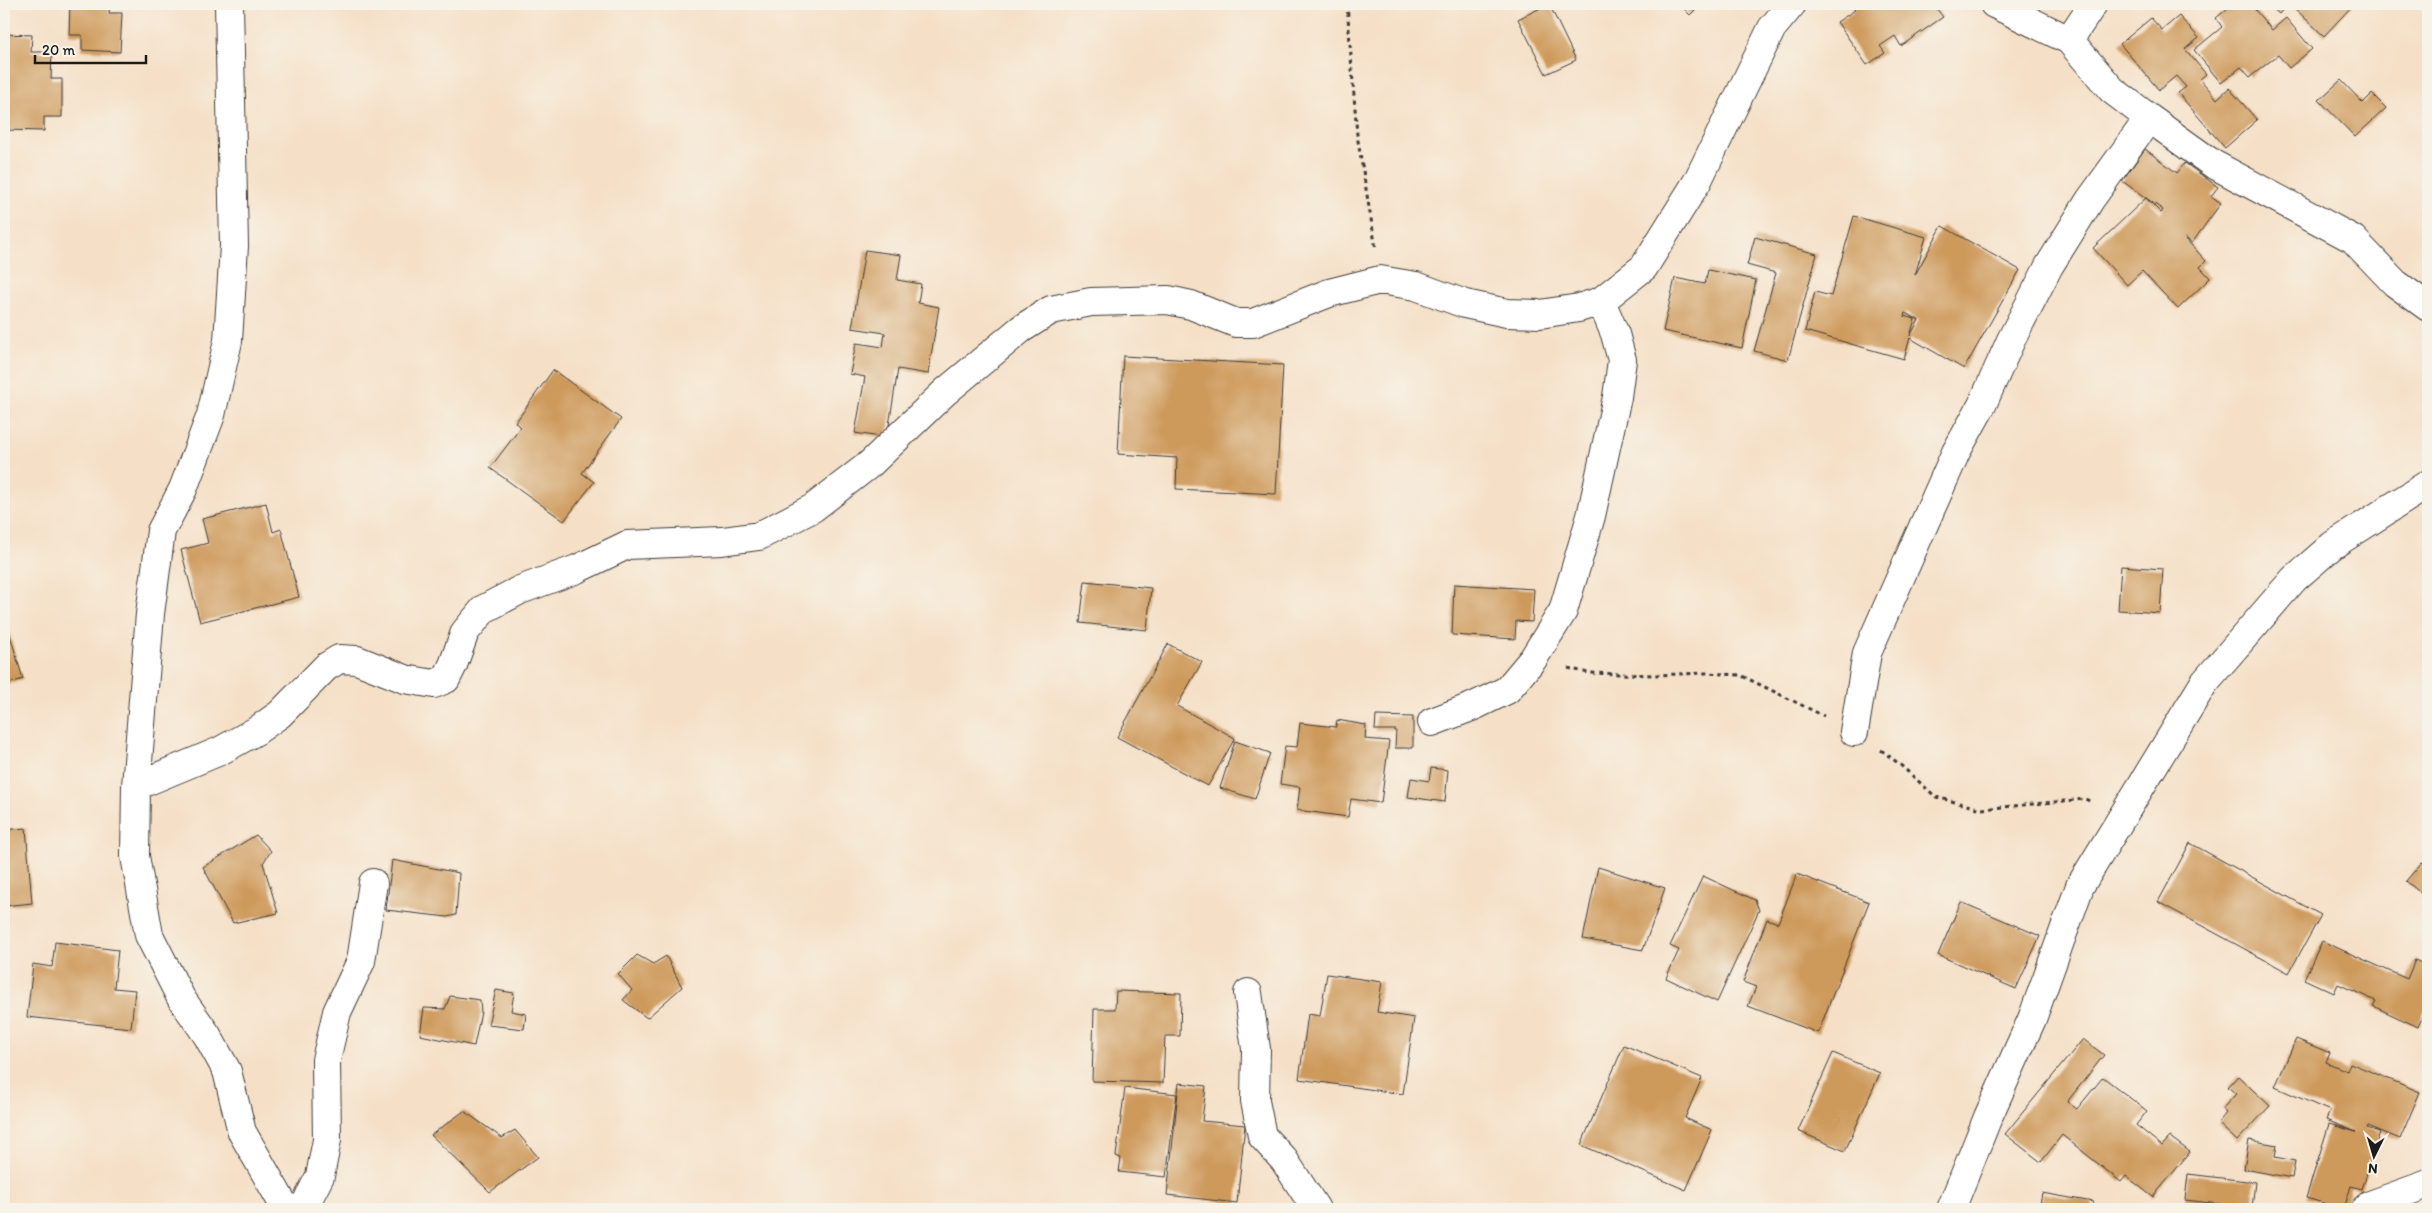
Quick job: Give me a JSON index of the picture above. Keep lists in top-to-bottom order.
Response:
{
  "scale_bar": "20 m",
  "north": "bottom"
}
